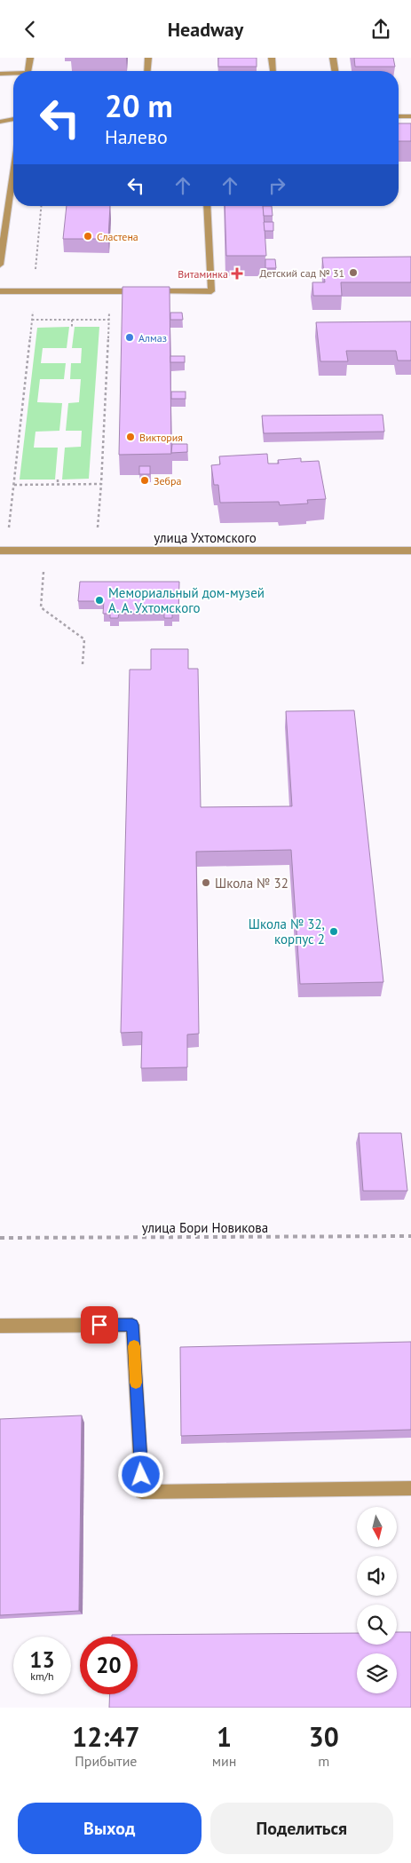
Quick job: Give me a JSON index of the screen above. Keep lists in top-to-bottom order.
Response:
{
  "streets": {
    "street": ["улица Ухтомского"],
    "path": ["улица Бори Новикова"]
  },
  "places": {
    "other": [
      "Сластена",
      "Детский сад № 31",
      "Алмаз",
      "Виктория",
      "Зебра",
      "Мемориальный дом-музей А. А. Ухтомского",
      "Школа № 32",
      "Школа № 32, корпус 2"
    ],
    "health": ["Витаминка"]
  },
  "north": "bottom",
  "page": {
    "header": "Headway",
    "turn": ["20 m", "Налево"],
    "speed": "13 km/h",
    "limit": "20",
    "eta": [
      "12:47",
      "Прибытие",
      "1",
      "мин",
      "30",
      "m"
    ],
    "buttons": ["Выход", "Поделиться"]
  }
}
